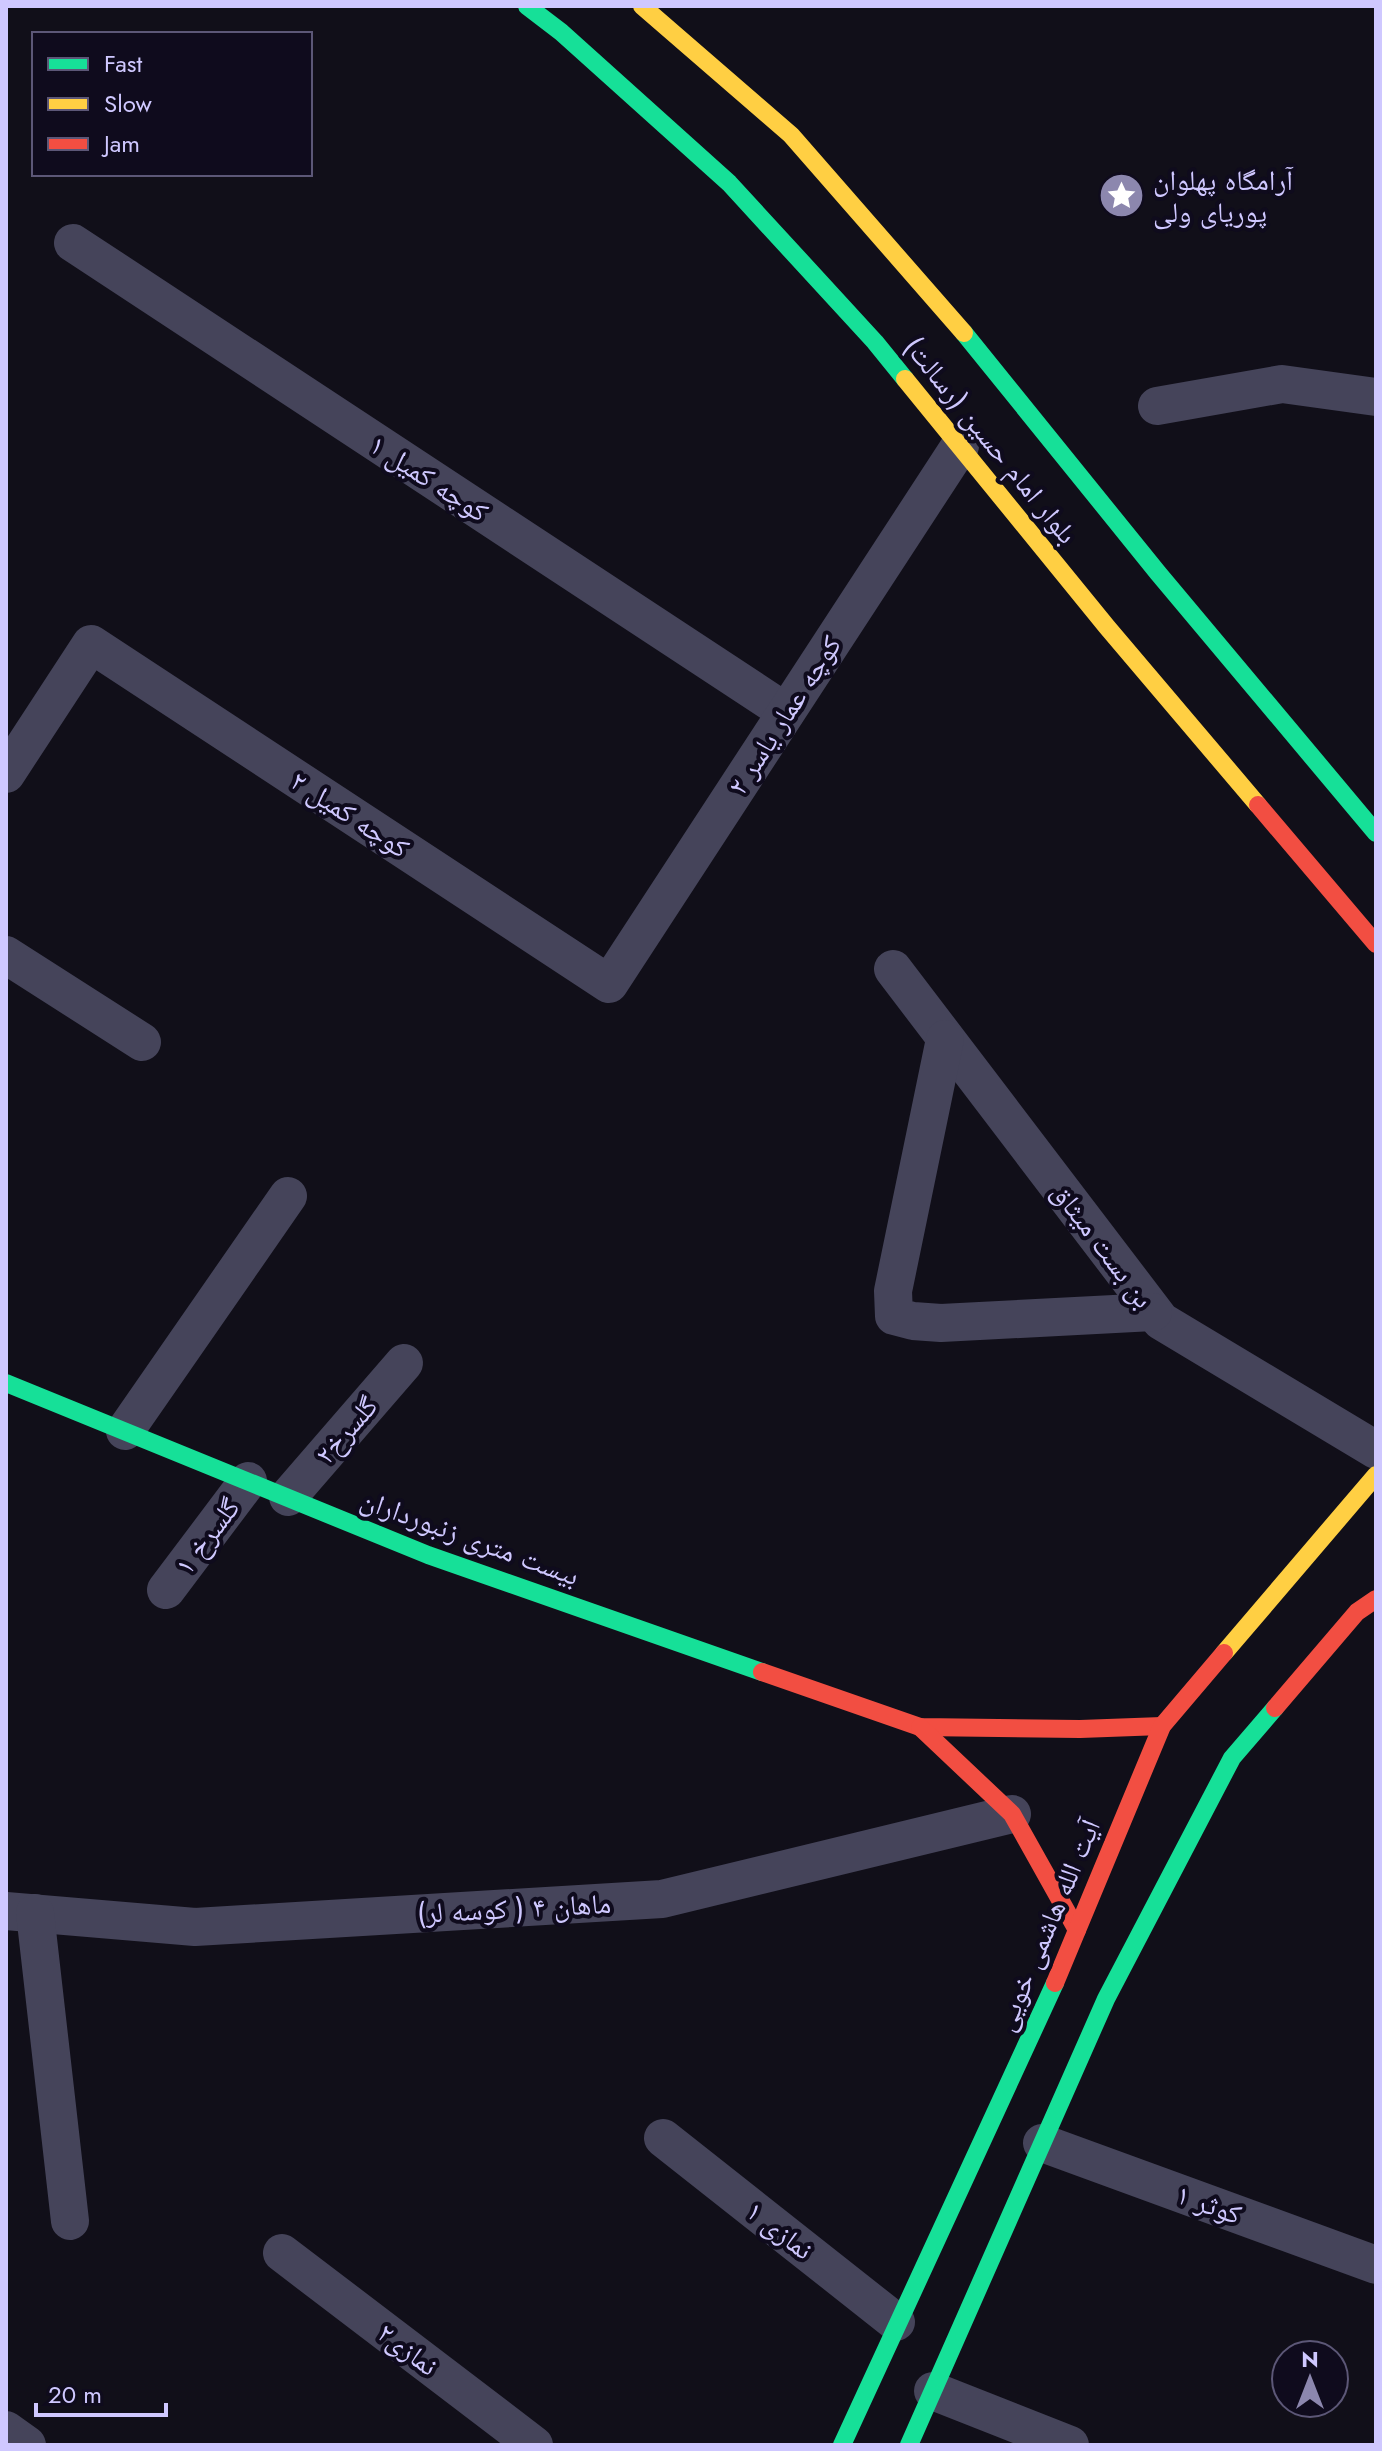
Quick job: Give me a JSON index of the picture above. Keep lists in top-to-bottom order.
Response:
{
  "streets": {
    "street": [
      "بلوار امام حسین (رسالت)",
      "کوچه کمیل ۱",
      "کوچه عمار یاسر ۲",
      "کوچه کمیل ۲",
      "بن بست میثاق",
      "گلسرخ۲",
      "گلسرخ ۱",
      "بیست متری زنبورداران",
      "ماهان ۴ ( کوسه لر)",
      "آیت الله هاشمی خویی",
      "کوثر ۱",
      "نمازی ۱",
      "نمازی۲"
    ]
  },
  "crossings": [
    ["بلوار امام حسین (رسالت)", "کوچه عمار یاسر ۲"],
    ["کوچه کمیل ۱", "کوچه عمار یاسر ۲"],
    ["کوچه عمار یاسر ۲", "کوچه کمیل ۲"],
    ["گلسرخ۲", "بیست متری زنبورداران"],
    ["گلسرخ ۱", "بیست متری زنبورداران"],
    ["بیست متری زنبورداران", "ماهان ۴ ( کوسه لر)"],
    ["بیست متری زنبورداران", "آیت الله هاشمی خویی"],
    ["آیت الله هاشمی خویی", "نمازی ۱"]
  ],
  "places": {
    "place": ["آرامگاه پهلوان پوریای ولی"]
  },
  "legend": ["Fast", "Slow", "Jam"],
  "scale_bar": "20 m",
  "north": "top"
}
